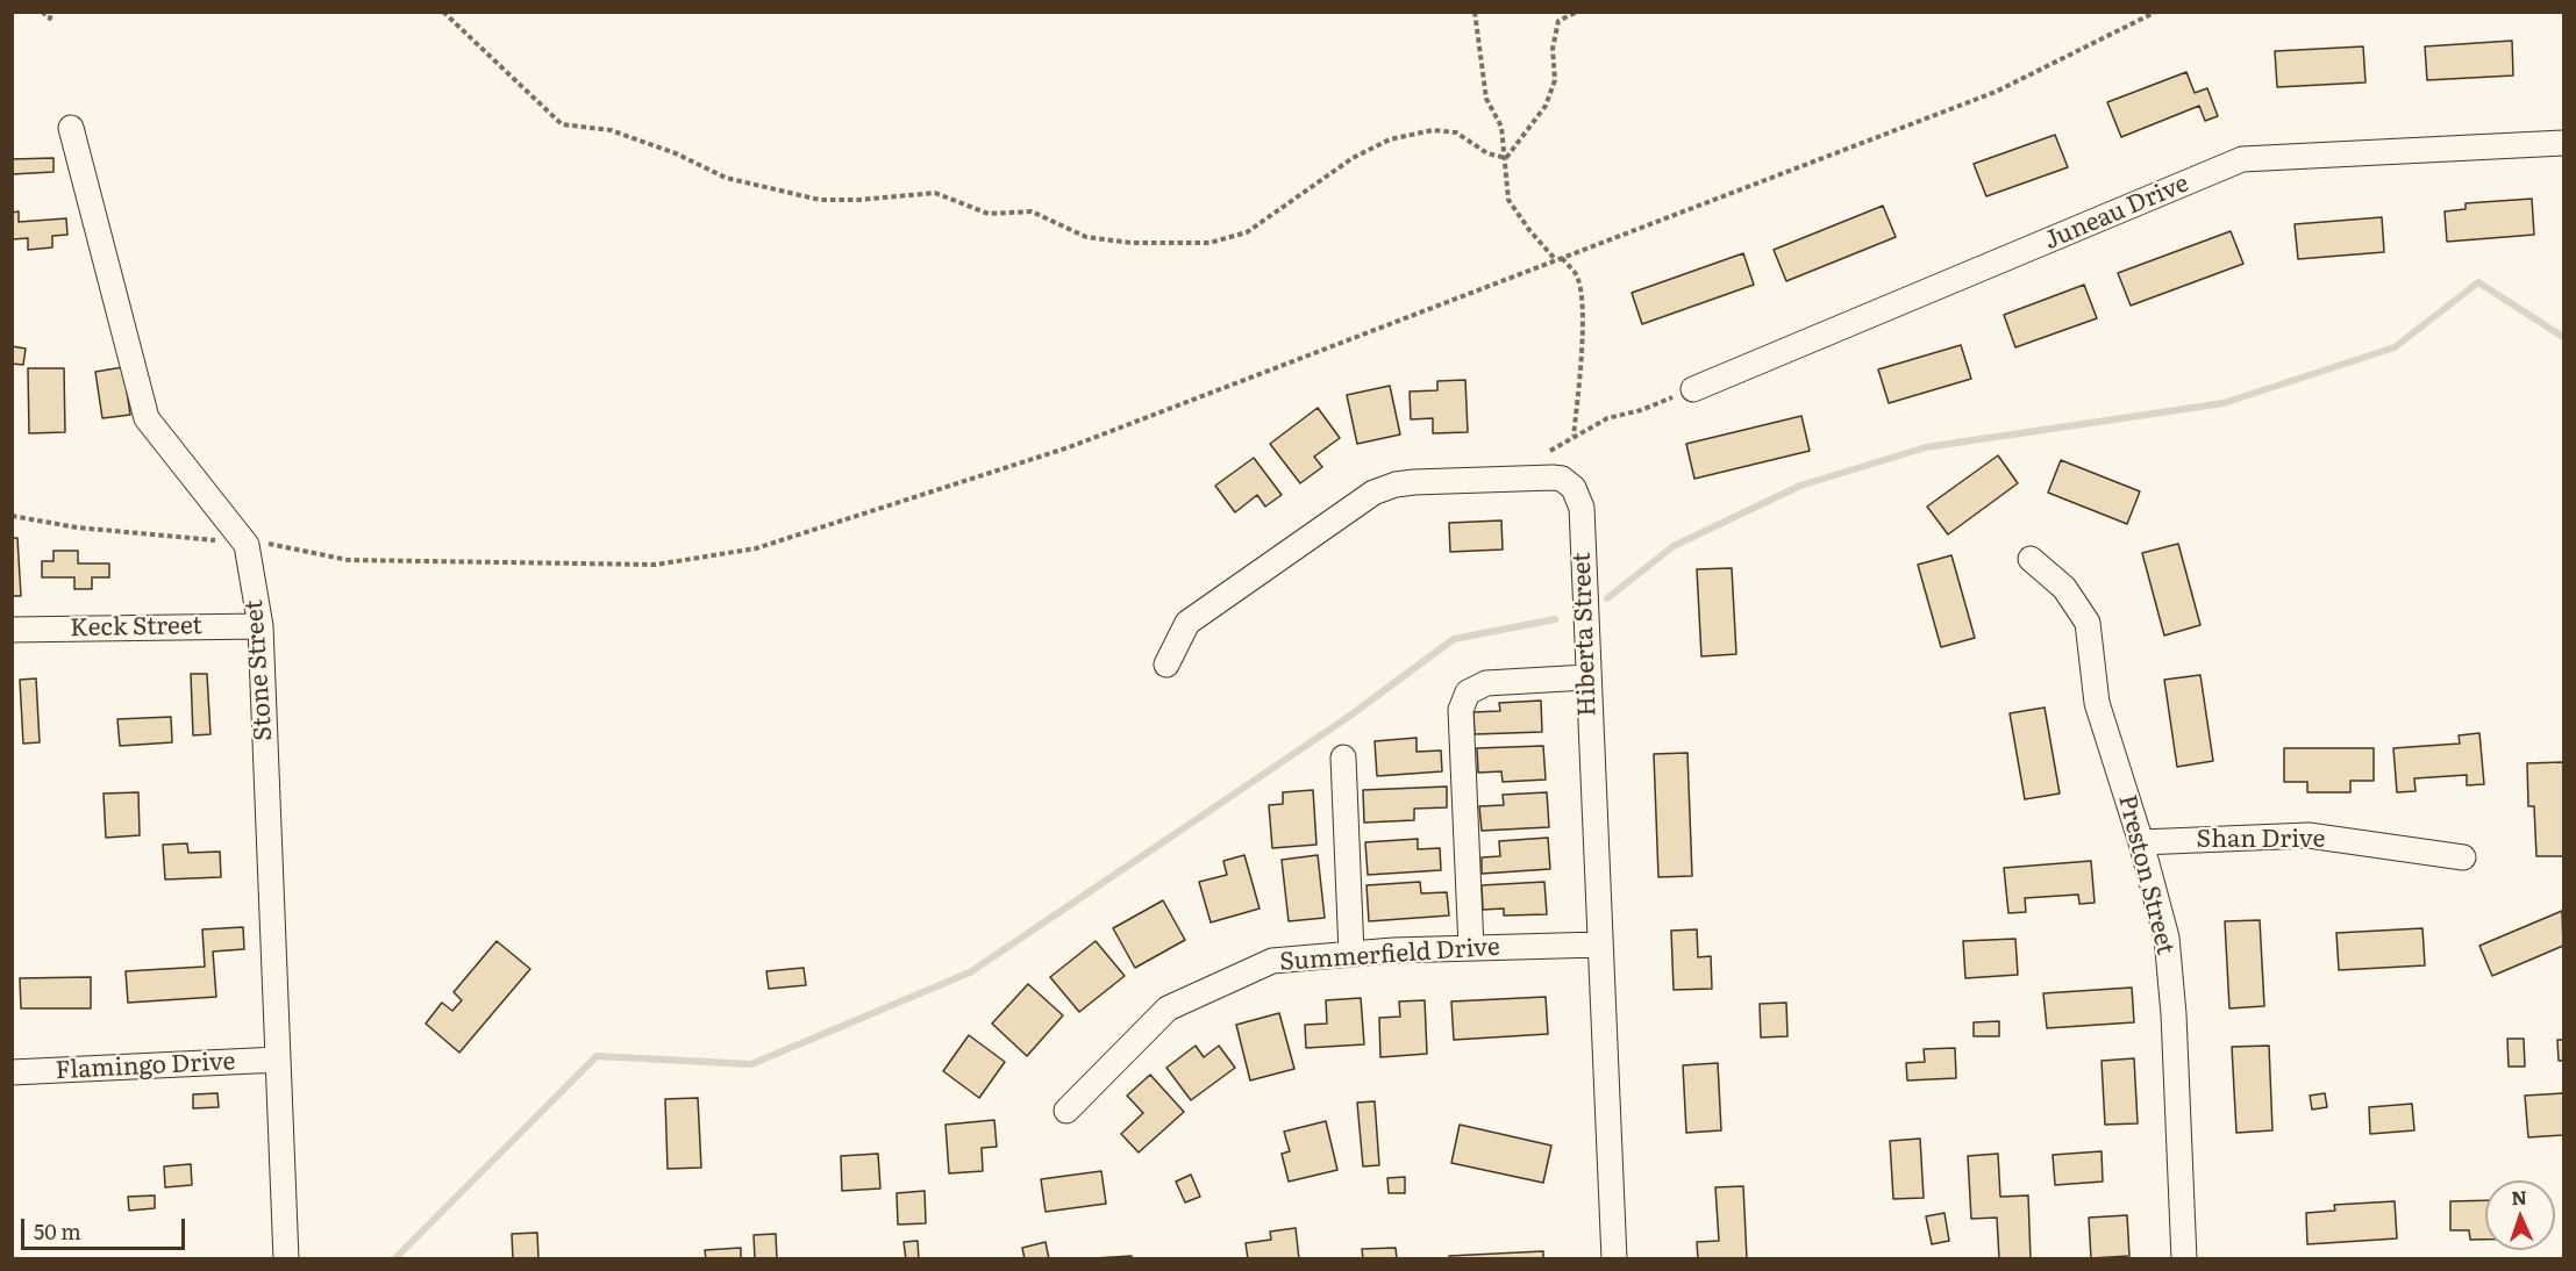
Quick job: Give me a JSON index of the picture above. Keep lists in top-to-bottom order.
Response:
{
  "streets": {
    "street": [
      "Juneau Drive",
      "Keck Street",
      "Hiberta Street",
      "Stone Street",
      "Shan Drive",
      "Preston Street",
      "Summerfield Drive",
      "Flamingo Drive"
    ]
  },
  "crossings": [
    ["Keck Street", "Stone Street"],
    ["Hiberta Street", "Summerfield Drive"],
    ["Stone Street", "Flamingo Drive"],
    ["Shan Drive", "Preston Street"]
  ],
  "scale_bar": "50 m",
  "north": "top"
}
